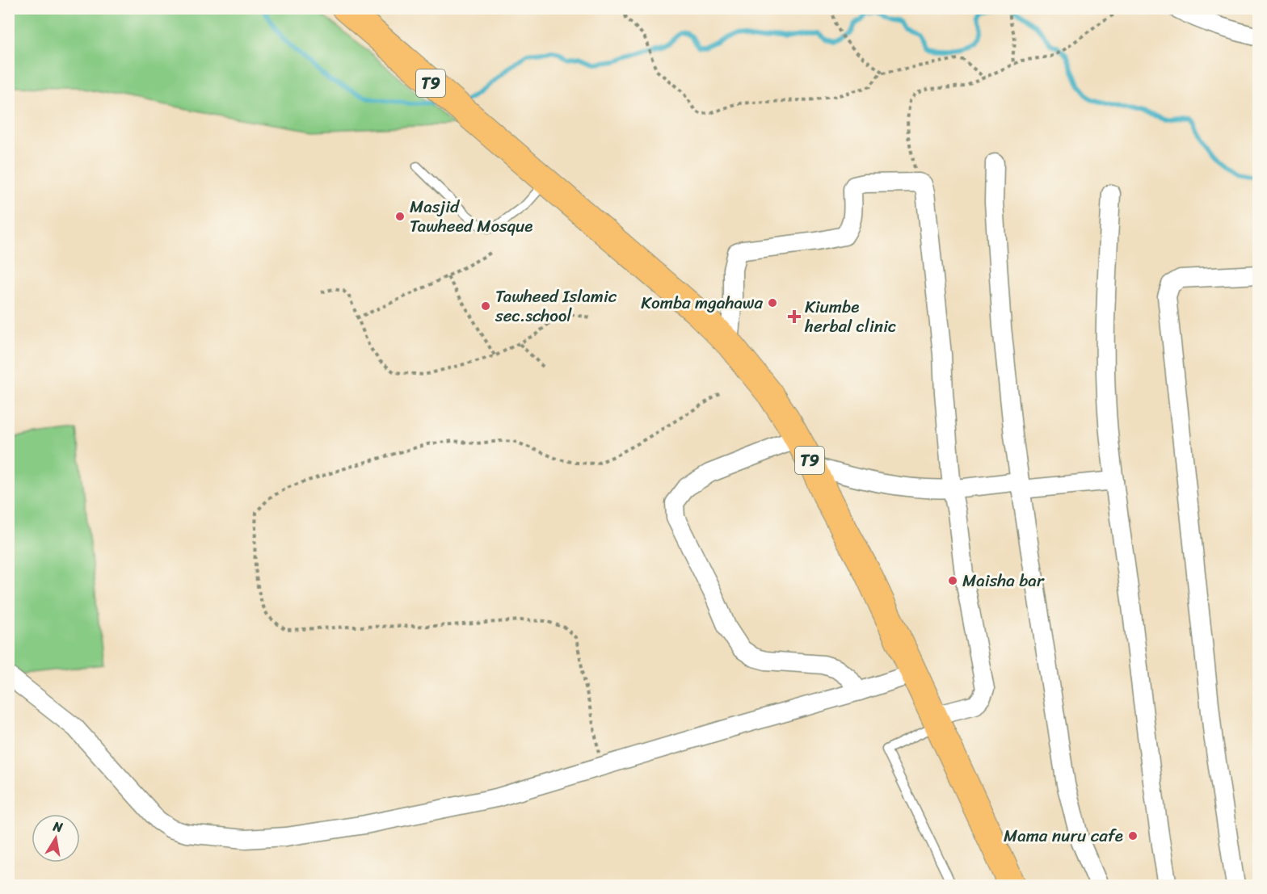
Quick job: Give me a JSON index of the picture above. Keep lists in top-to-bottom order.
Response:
{
  "streets": {
    "highway": ["T9"]
  },
  "places": {
    "other": [
      "Masjid Tawheed Mosque",
      "Komba mgahawa",
      "Tawheed Islamic sec.school",
      "Maisha bar",
      "Mama nuru cafe"
    ],
    "health": ["Kiumbe herbal clinic"]
  },
  "north": "top"
}
